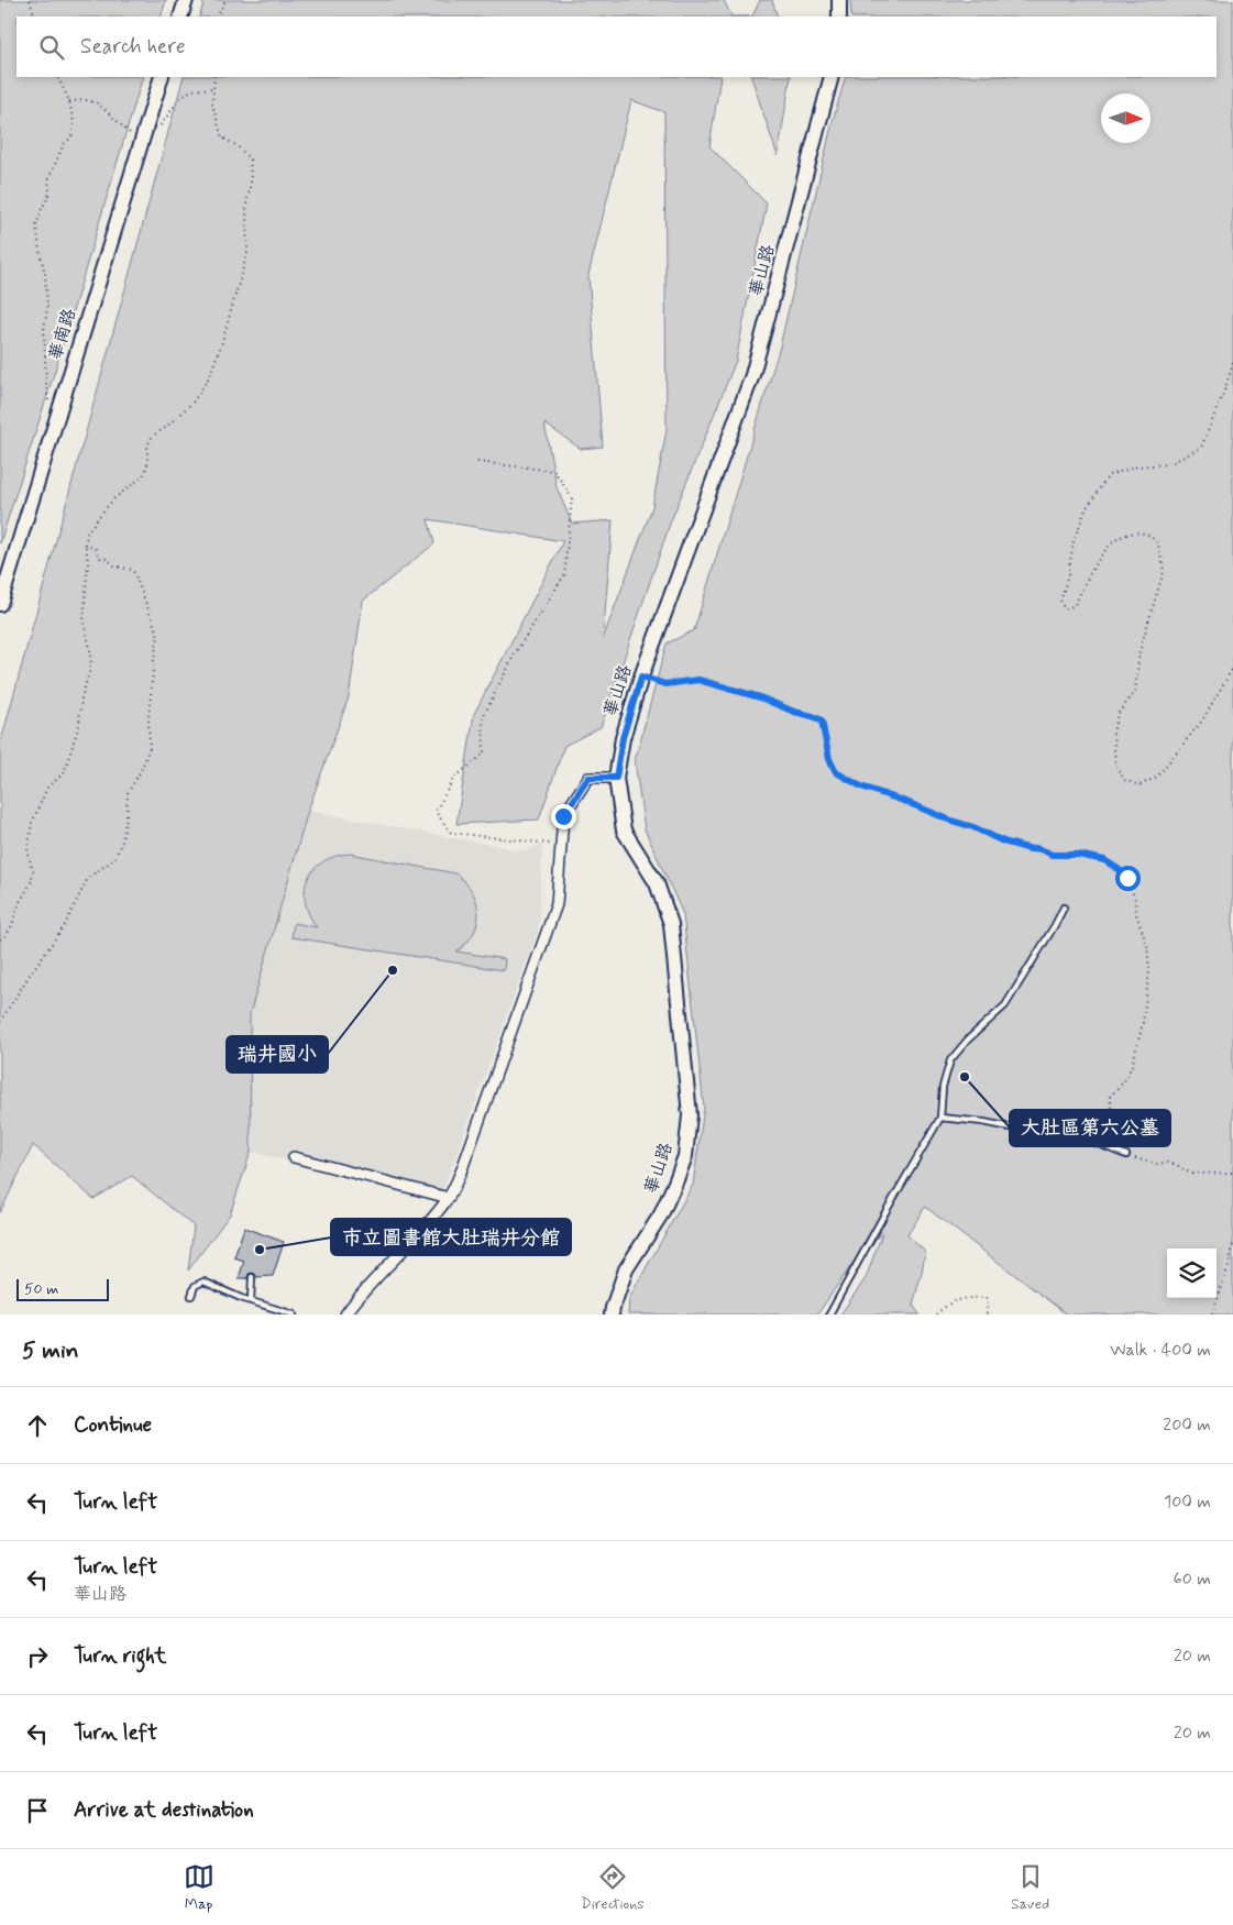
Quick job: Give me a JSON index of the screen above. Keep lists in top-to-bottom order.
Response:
{
  "streets": {
    "street": ["華山路", "華南路"]
  },
  "places": ["瑞井國小", "大肚區第六公墓", "市立圖書館大肚瑞井分館"],
  "scale_bar": "50 m",
  "north": "right",
  "page": {
    "search": "Search here",
    "scale": "50 m",
    "heading": ["5 min", "Walk · 400 m"],
    "list": [
      ["Continue", "200 m"],
      ["Turn left", "100 m"],
      ["Turn left", "華山路", "60 m"],
      ["Turn right", "20 m"],
      ["Turn left", "20 m"],
      "Arrive at destination"
    ],
    "nav": ["Map", "Directions", "Saved"]
  }
}
